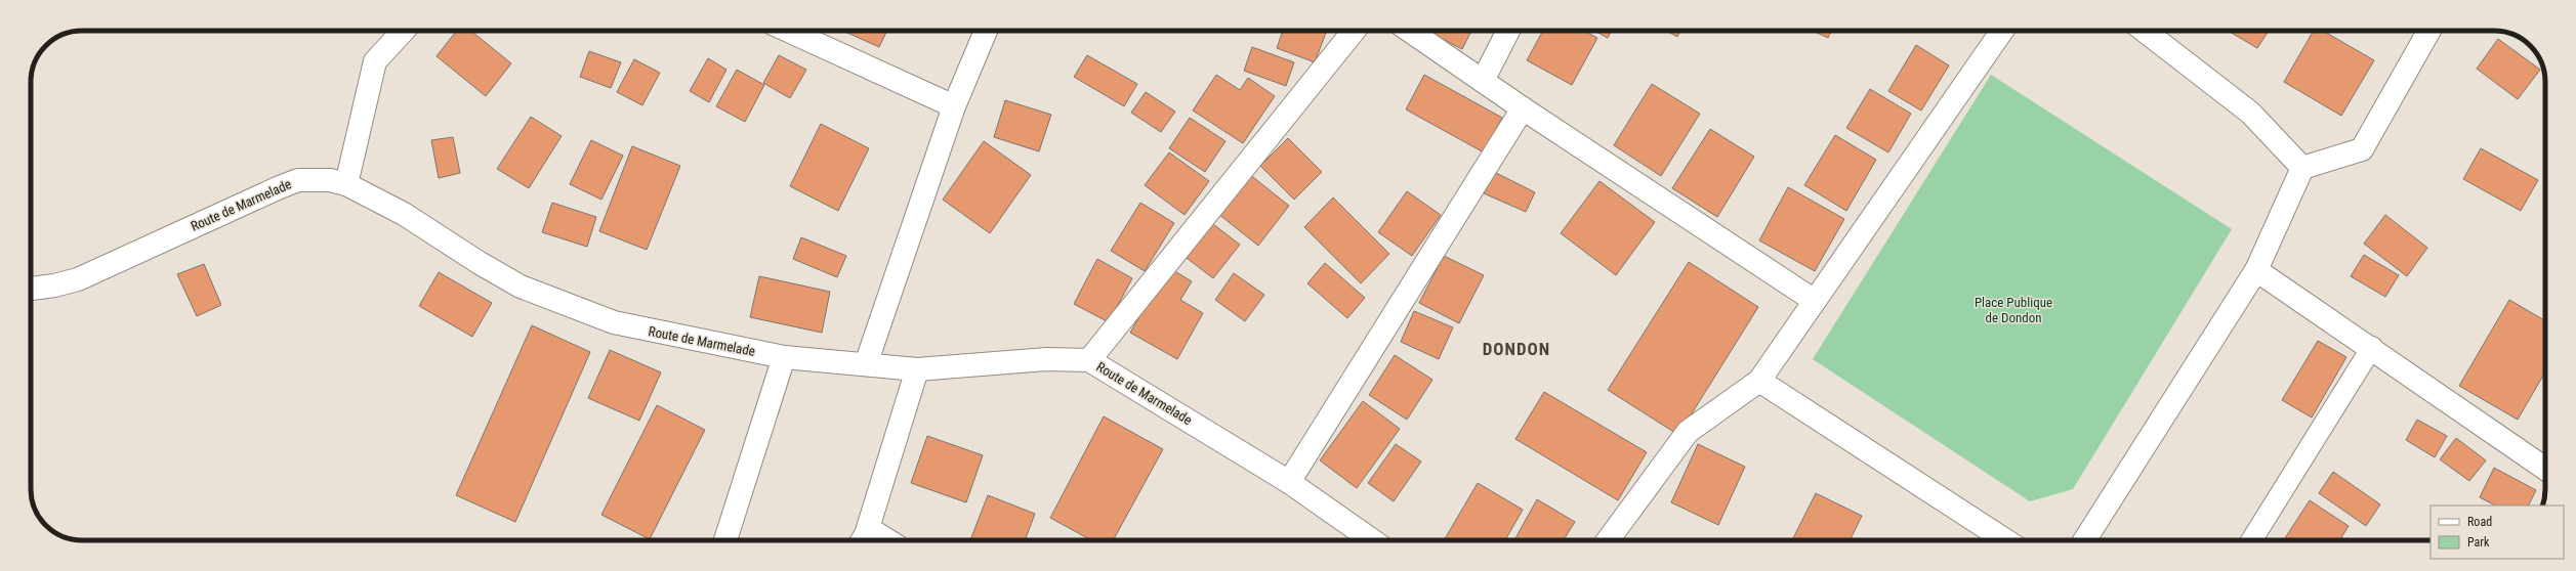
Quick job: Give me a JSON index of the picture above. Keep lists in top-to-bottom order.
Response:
{
  "streets": {
    "street": ["Route de Marmelade"]
  },
  "districts": ["DONDON"],
  "parks": ["Place Publique de Dondon"],
  "legend": ["Road", "Park"]
}
